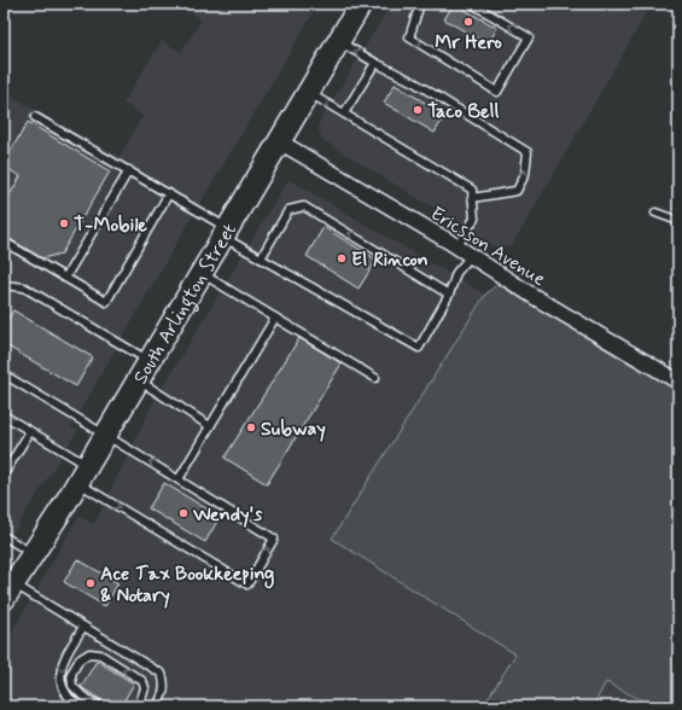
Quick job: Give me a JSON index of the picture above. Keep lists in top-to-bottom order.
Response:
{
  "streets": {
    "main road": ["South Arlington Street"],
    "street": ["Ericsson Avenue"]
  },
  "crossings": [
    ["Ericsson Avenue", "South Arlington Street"]
  ],
  "places": [
    "Mr Hero",
    "Taco Bell",
    "T-Mobile",
    "El Rincon",
    "Subway",
    "Wendy's",
    "Ace Tax Bookkeeping & Notary"
  ]
}
